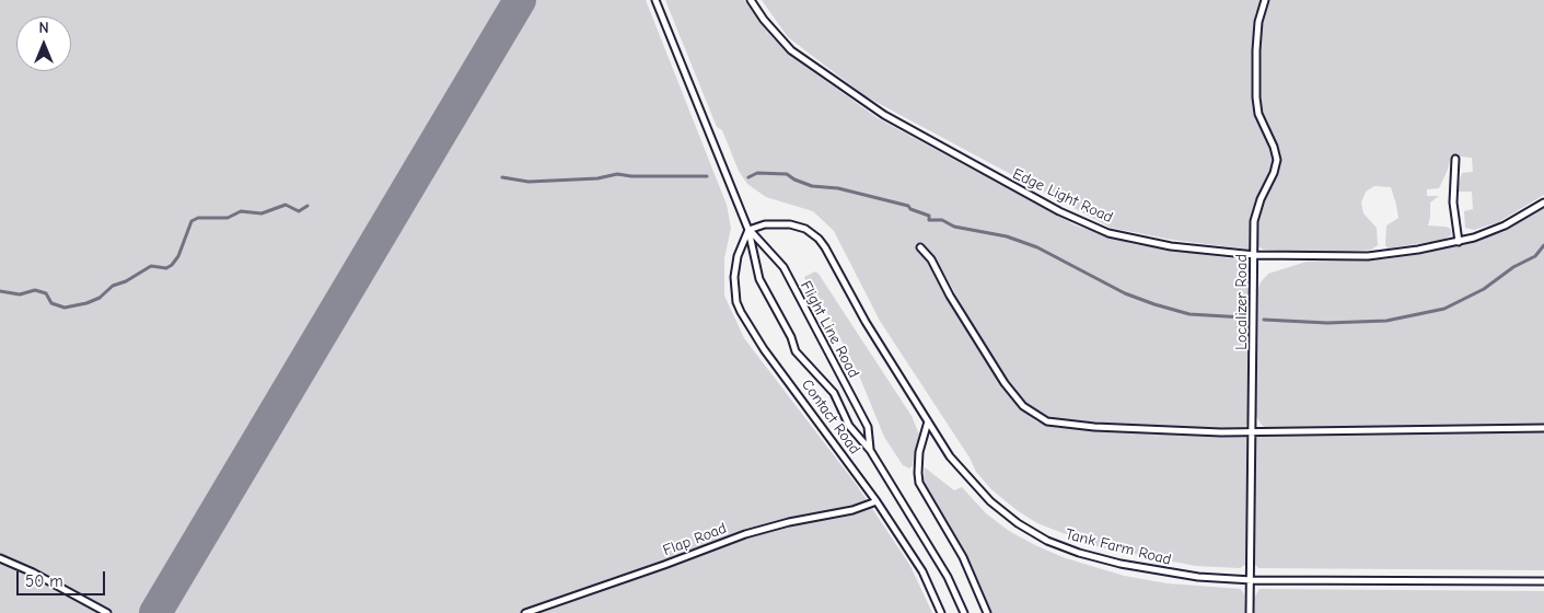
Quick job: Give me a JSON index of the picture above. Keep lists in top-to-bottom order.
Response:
{
  "streets": {
    "lane": [
      "Edge Light Road",
      "Localizer Road",
      "Flight Line Road",
      "Contact Road",
      "Flap Road",
      "Tank Farm Road"
    ]
  },
  "crossings": [
    ["Edge Light Road", "Localizer Road"],
    ["Localizer Road", "Tank Farm Road"],
    ["Flight Line Road", "Contact Road"],
    ["Flight Line Road", "Tank Farm Road"],
    ["Contact Road", "Flap Road"],
    ["Contact Road", "Tank Farm Road"]
  ],
  "scale_bar": "50 m",
  "north": "top"
}
